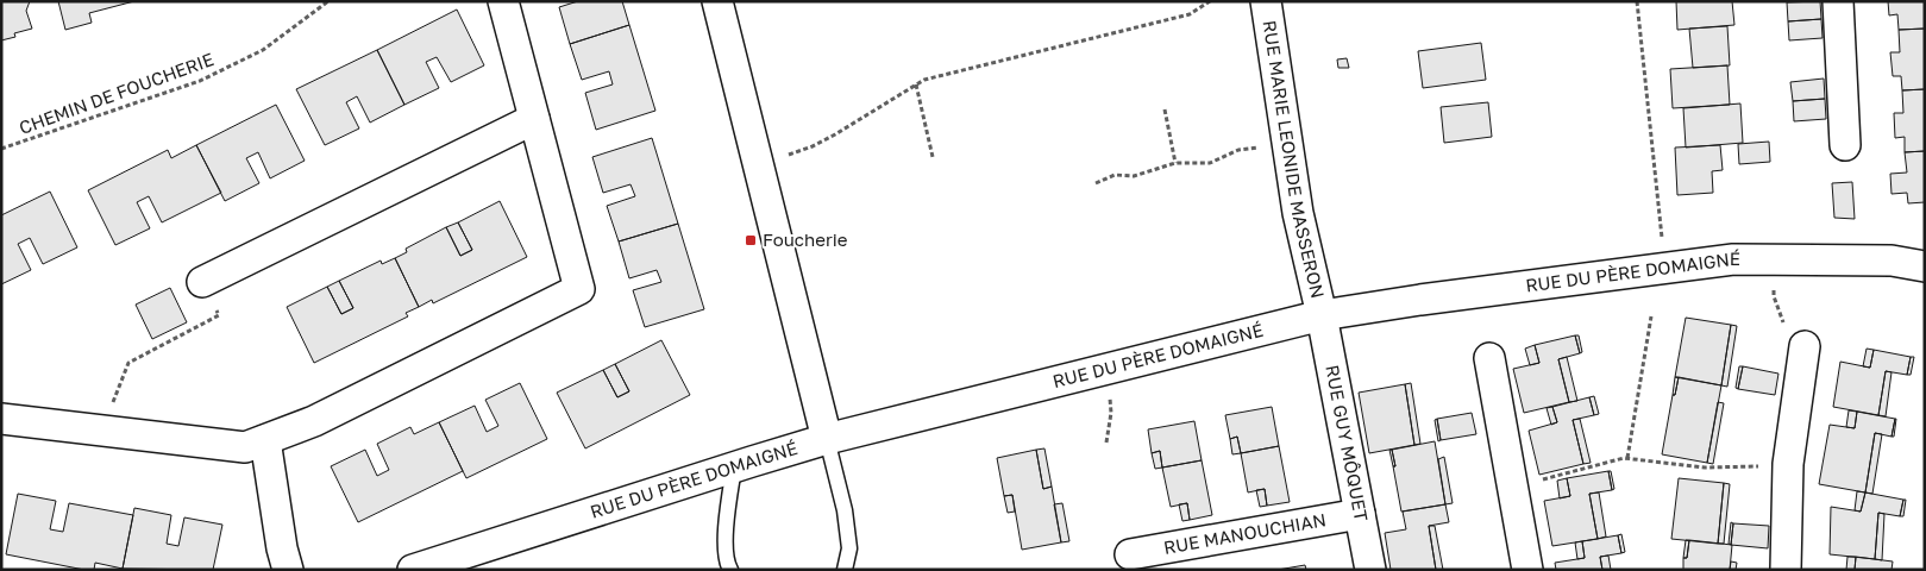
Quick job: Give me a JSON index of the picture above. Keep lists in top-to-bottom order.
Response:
{
  "streets": {
    "street": [
      "RUE MARIE LEONIDE MASSERON",
      "RUE DU PÈRE DOMAIGNÉ",
      "RUE GUY MÔQUET",
      "RUE MANOUCHIAN"
    ],
    "path": ["CHEMIN DE FOUCHERIE"]
  },
  "crossings": [
    ["RUE MARIE LEONIDE MASSERON", "RUE DU PÈRE DOMAIGNÉ"],
    ["RUE MARIE LEONIDE MASSERON", "RUE GUY MÔQUET"],
    ["RUE DU PÈRE DOMAIGNÉ", "RUE GUY MÔQUET"],
    ["RUE GUY MÔQUET", "RUE MANOUCHIAN"]
  ],
  "places": {
    "transit": ["Foucherie"]
  }
}
